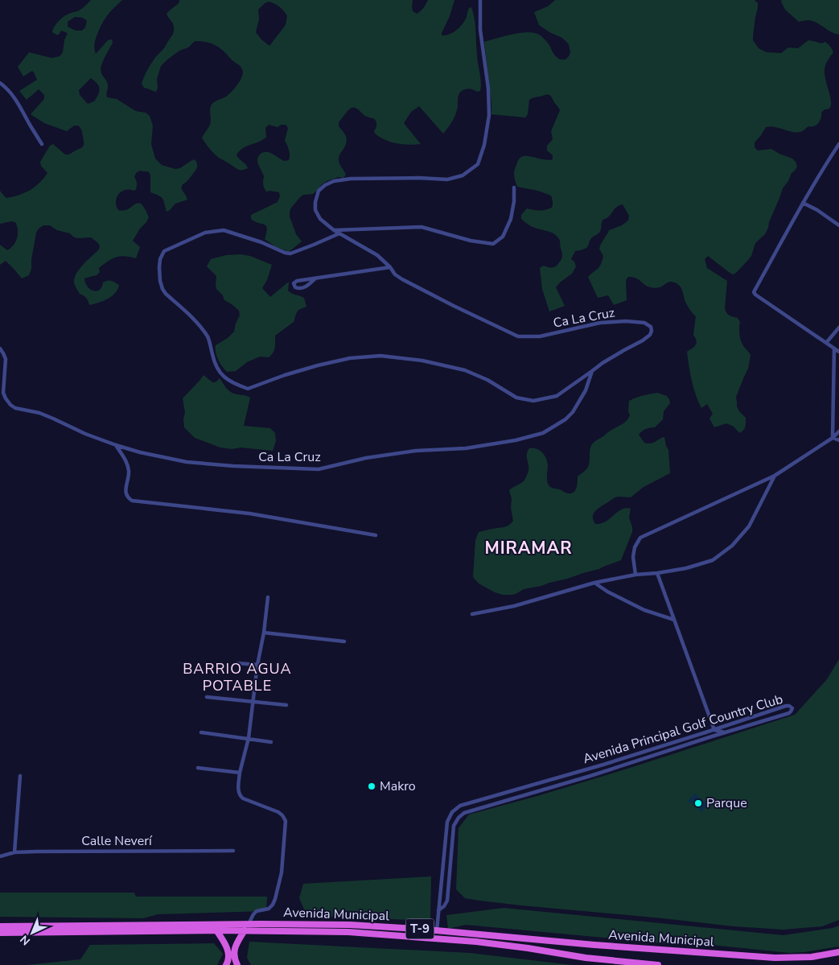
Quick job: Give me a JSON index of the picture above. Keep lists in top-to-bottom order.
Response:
{
  "streets": {
    "highway": ["Avenida Municipal", "T-9"],
    "street": ["Ca La Cruz", "Avenida Principal Golf Country Club", "Calle Neverí"]
  },
  "crossings": [
    ["Avenida Municipal", "T-9"]
  ],
  "districts": ["MIRAMAR", "BARRIO AGUA POTABLE"],
  "places": ["Makro", "Parque"],
  "north": "bottom left"
}
